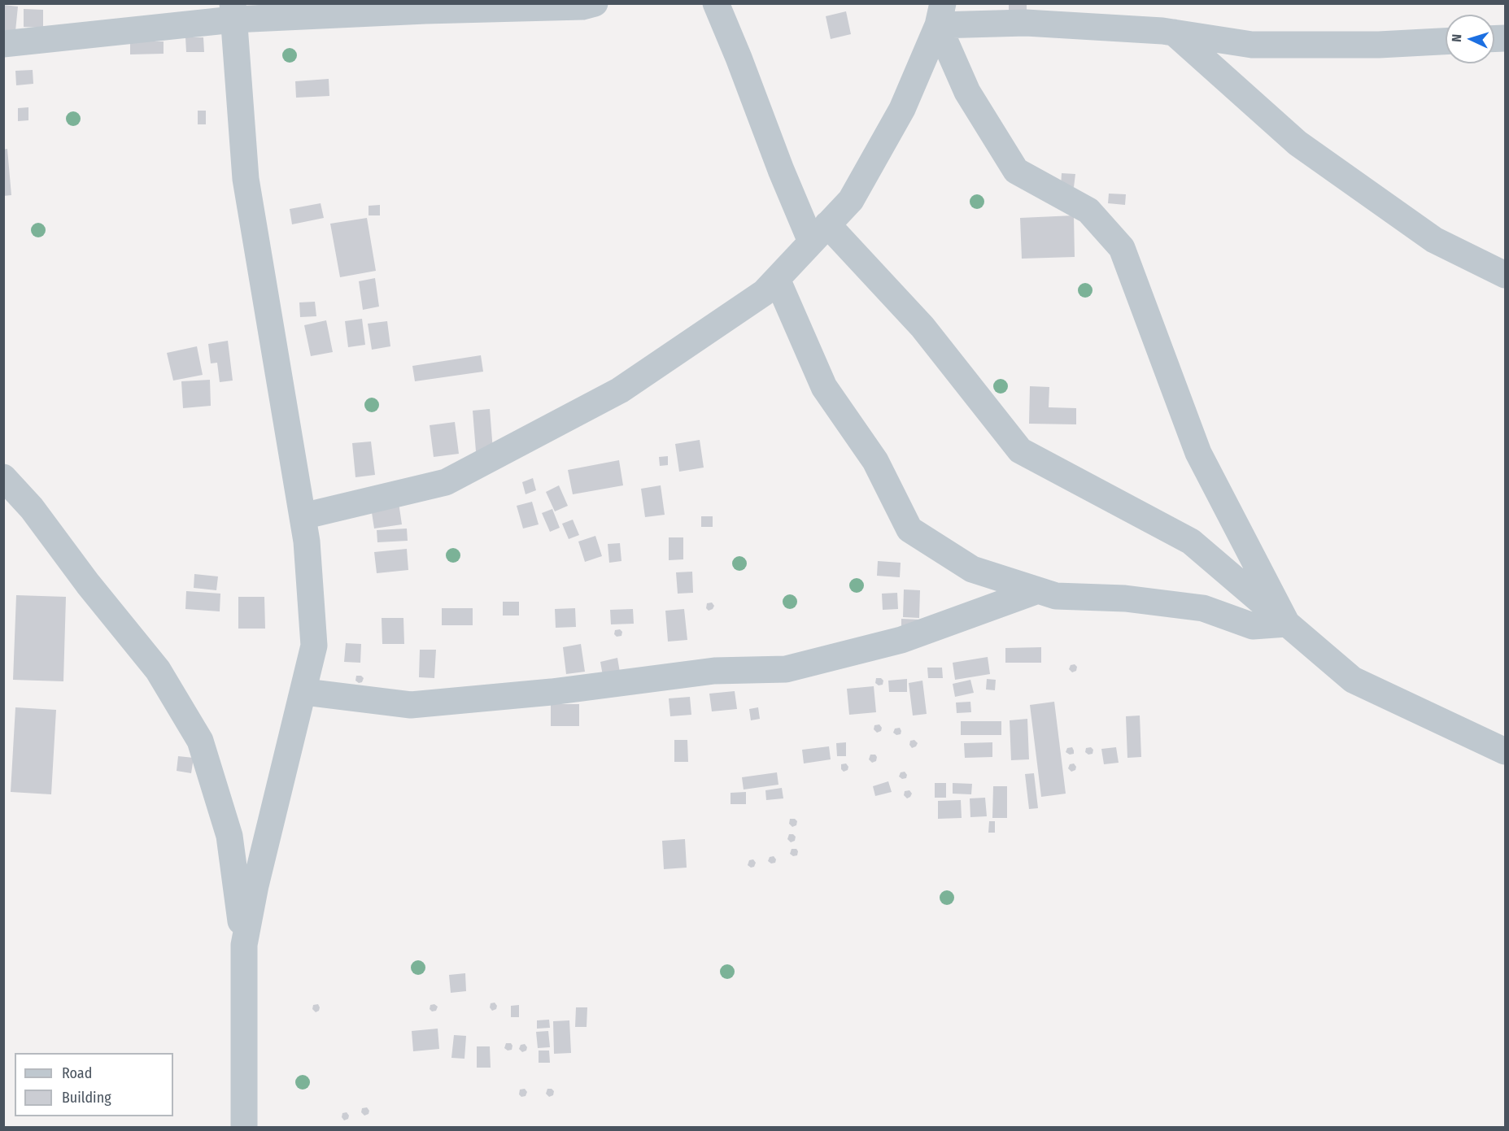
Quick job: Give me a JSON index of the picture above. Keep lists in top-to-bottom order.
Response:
{
  "legend": ["Road", "Building"],
  "north": "left"
}
